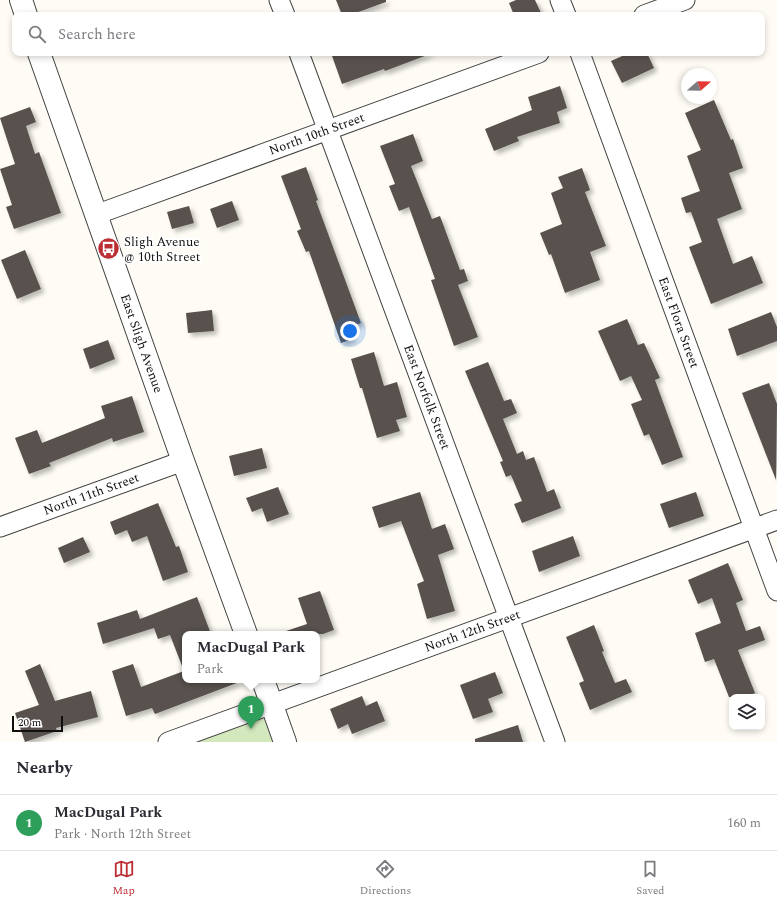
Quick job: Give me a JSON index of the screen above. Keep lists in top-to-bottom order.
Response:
{
  "streets": {
    "street": [
      "North 10th Street",
      "East Flora Street",
      "East Sligh Avenue",
      "East Norfolk Street",
      "North 11th Street",
      "North 12th Street"
    ]
  },
  "crossings": [
    ["North 10th Street", "East Sligh Avenue"],
    ["North 10th Street", "East Norfolk Street"],
    ["East Flora Street", "North 12th Street"],
    ["East Sligh Avenue", "North 11th Street"],
    ["East Norfolk Street", "North 12th Street"]
  ],
  "places": {
    "bus stop": ["Sligh Avenue @ 10th Street"]
  },
  "scale_bar": "20 m",
  "north": "right",
  "page": {
    "search": "Search here",
    "popup": ["MacDugal Park", "Park"],
    "pins": "1",
    "scale": "20 m",
    "heading": "Nearby",
    "list": [
      {
        "mark": "1",
        "name": "MacDugal Park",
        "note": "Park · North 12th Street",
        "value": "160 m"
      }
    ],
    "nav": ["Map", "Directions", "Saved"]
  }
}
